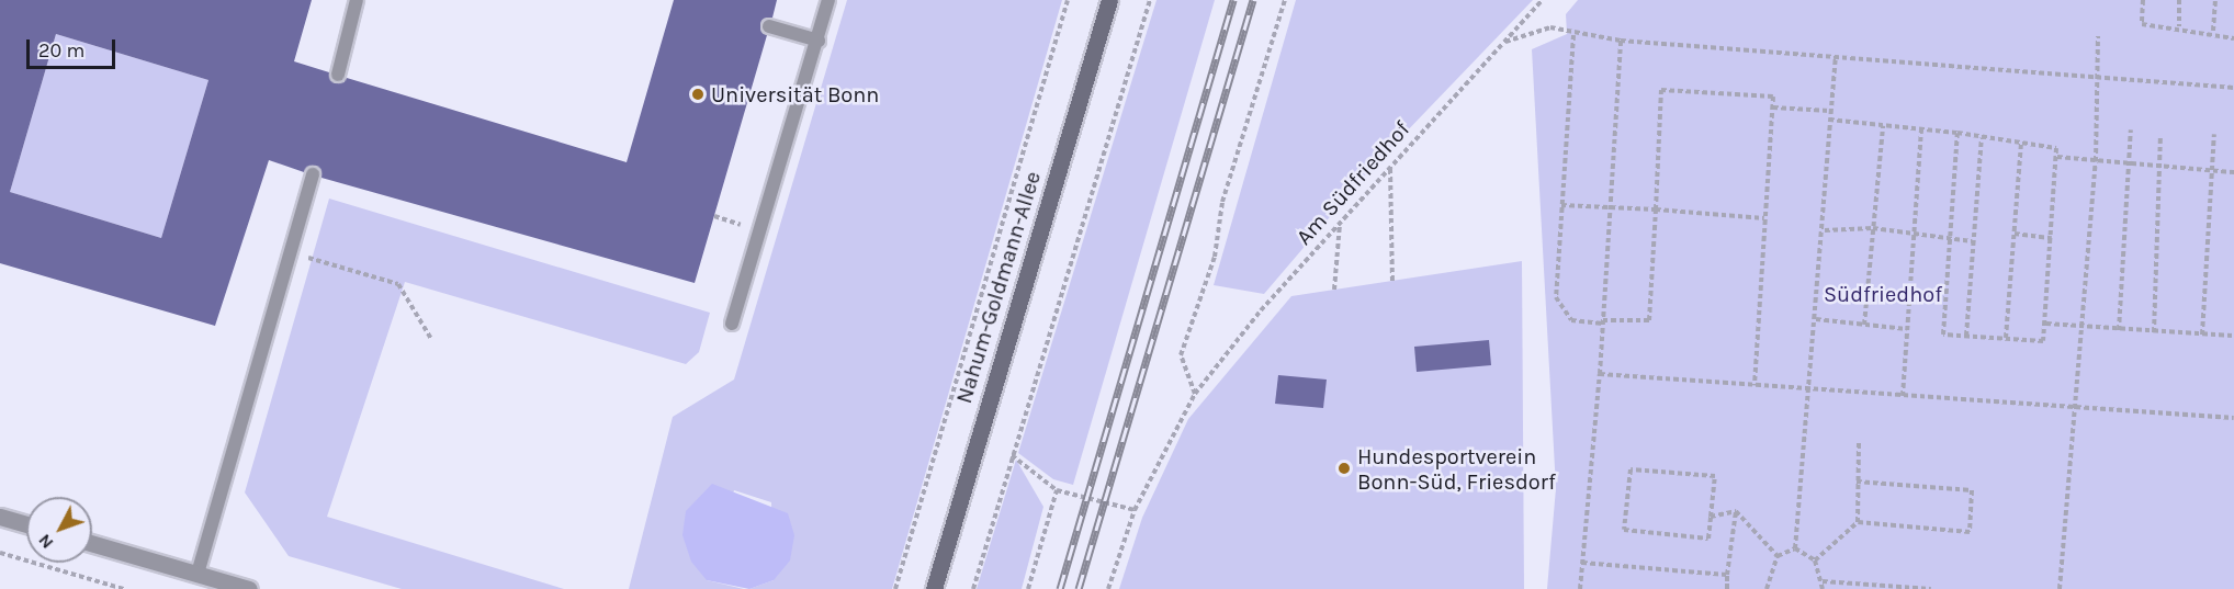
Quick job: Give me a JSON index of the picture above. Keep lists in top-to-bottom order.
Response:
{
  "streets": {
    "main road": ["Nahum-Goldmann-Allee"],
    "path": ["Am Südfriedhof"]
  },
  "parks": ["Südfriedhof"],
  "places": ["Universität Bonn", "Hundesportverein Bonn-Süd, Friesdorf"],
  "scale_bar": "20 m",
  "north": "bottom left"
}
